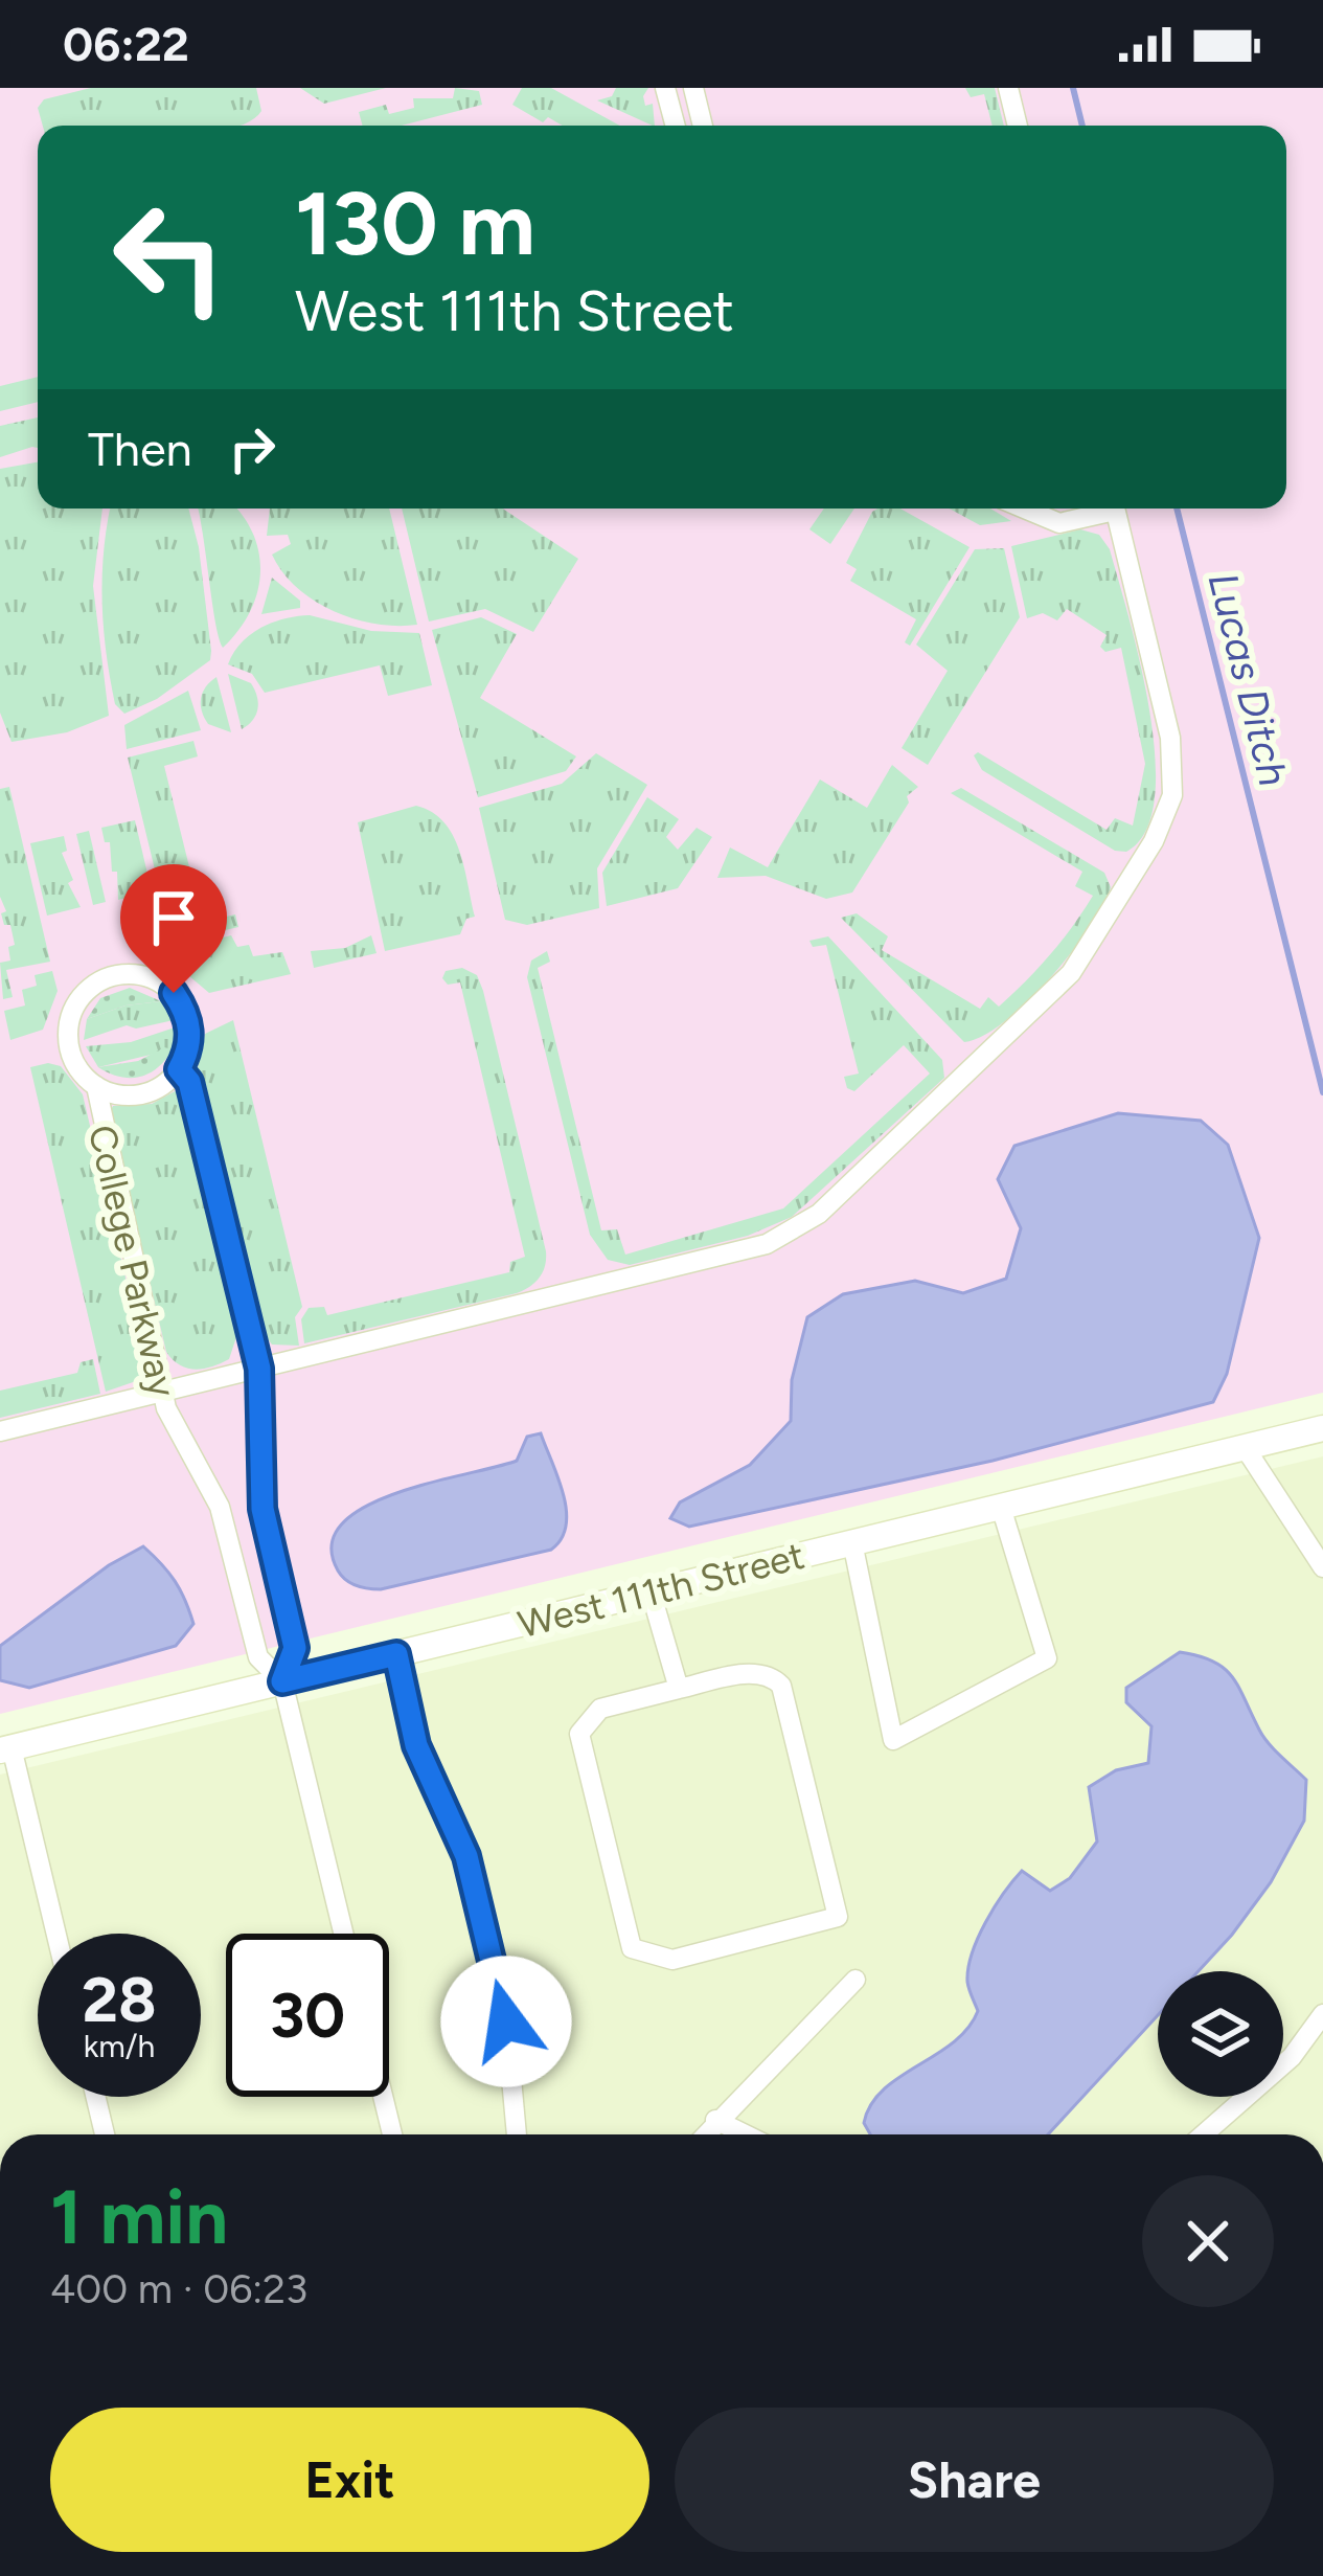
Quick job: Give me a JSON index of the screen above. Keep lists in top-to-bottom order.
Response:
{
  "streets": {
    "main road": ["West 111th Street"],
    "street": ["College Parkway"]
  },
  "crossings": [
    ["College Parkway", "West 111th Street"]
  ],
  "water": ["Lucas Ditch"],
  "page": {
    "status": "06:22",
    "turn": ["130 m", "West 111th Street"],
    "then": "Then",
    "speed": "28 km/h",
    "limit": "30",
    "heading": ["1 min", "400 m · 06:23"],
    "buttons": ["Exit", "Share"]
  }
}
